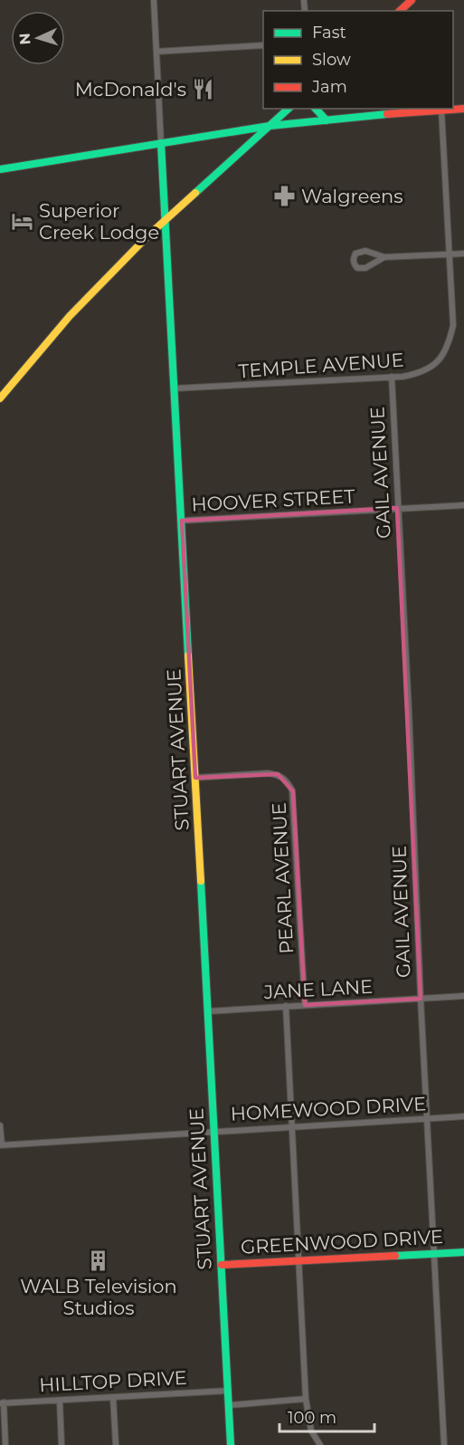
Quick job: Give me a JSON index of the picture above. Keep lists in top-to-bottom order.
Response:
{
  "streets": {
    "street": [
      "TEMPLE AVENUE",
      "GAIL AVENUE",
      "HOOVER STREET",
      "STUART AVENUE",
      "PEARL AVENUE",
      "JANE LANE",
      "HOMEWOOD DRIVE",
      "GREENWOOD DRIVE",
      "HILLTOP DRIVE"
    ]
  },
  "crossings": [
    ["TEMPLE AVENUE", "GAIL AVENUE"],
    ["TEMPLE AVENUE", "STUART AVENUE"],
    ["GAIL AVENUE", "HOOVER STREET"],
    ["GAIL AVENUE", "JANE LANE"],
    ["GAIL AVENUE", "HOMEWOOD DRIVE"],
    ["GAIL AVENUE", "GREENWOOD DRIVE"],
    ["HOOVER STREET", "STUART AVENUE"],
    ["STUART AVENUE", "PEARL AVENUE"],
    ["STUART AVENUE", "JANE LANE"],
    ["STUART AVENUE", "HOMEWOOD DRIVE"],
    ["STUART AVENUE", "GREENWOOD DRIVE"],
    ["STUART AVENUE", "HILLTOP DRIVE"],
    ["PEARL AVENUE", "JANE LANE"]
  ],
  "places": {
    "restaurant": ["McDonald's"],
    "pharmacy": ["Walgreens"],
    "hotel": ["Superior Creek Lodge"],
    "building": ["WALB Television Studios"]
  },
  "legend": ["Fast", "Slow", "Jam"],
  "scale_bar": "100 m",
  "north": "left"
}
